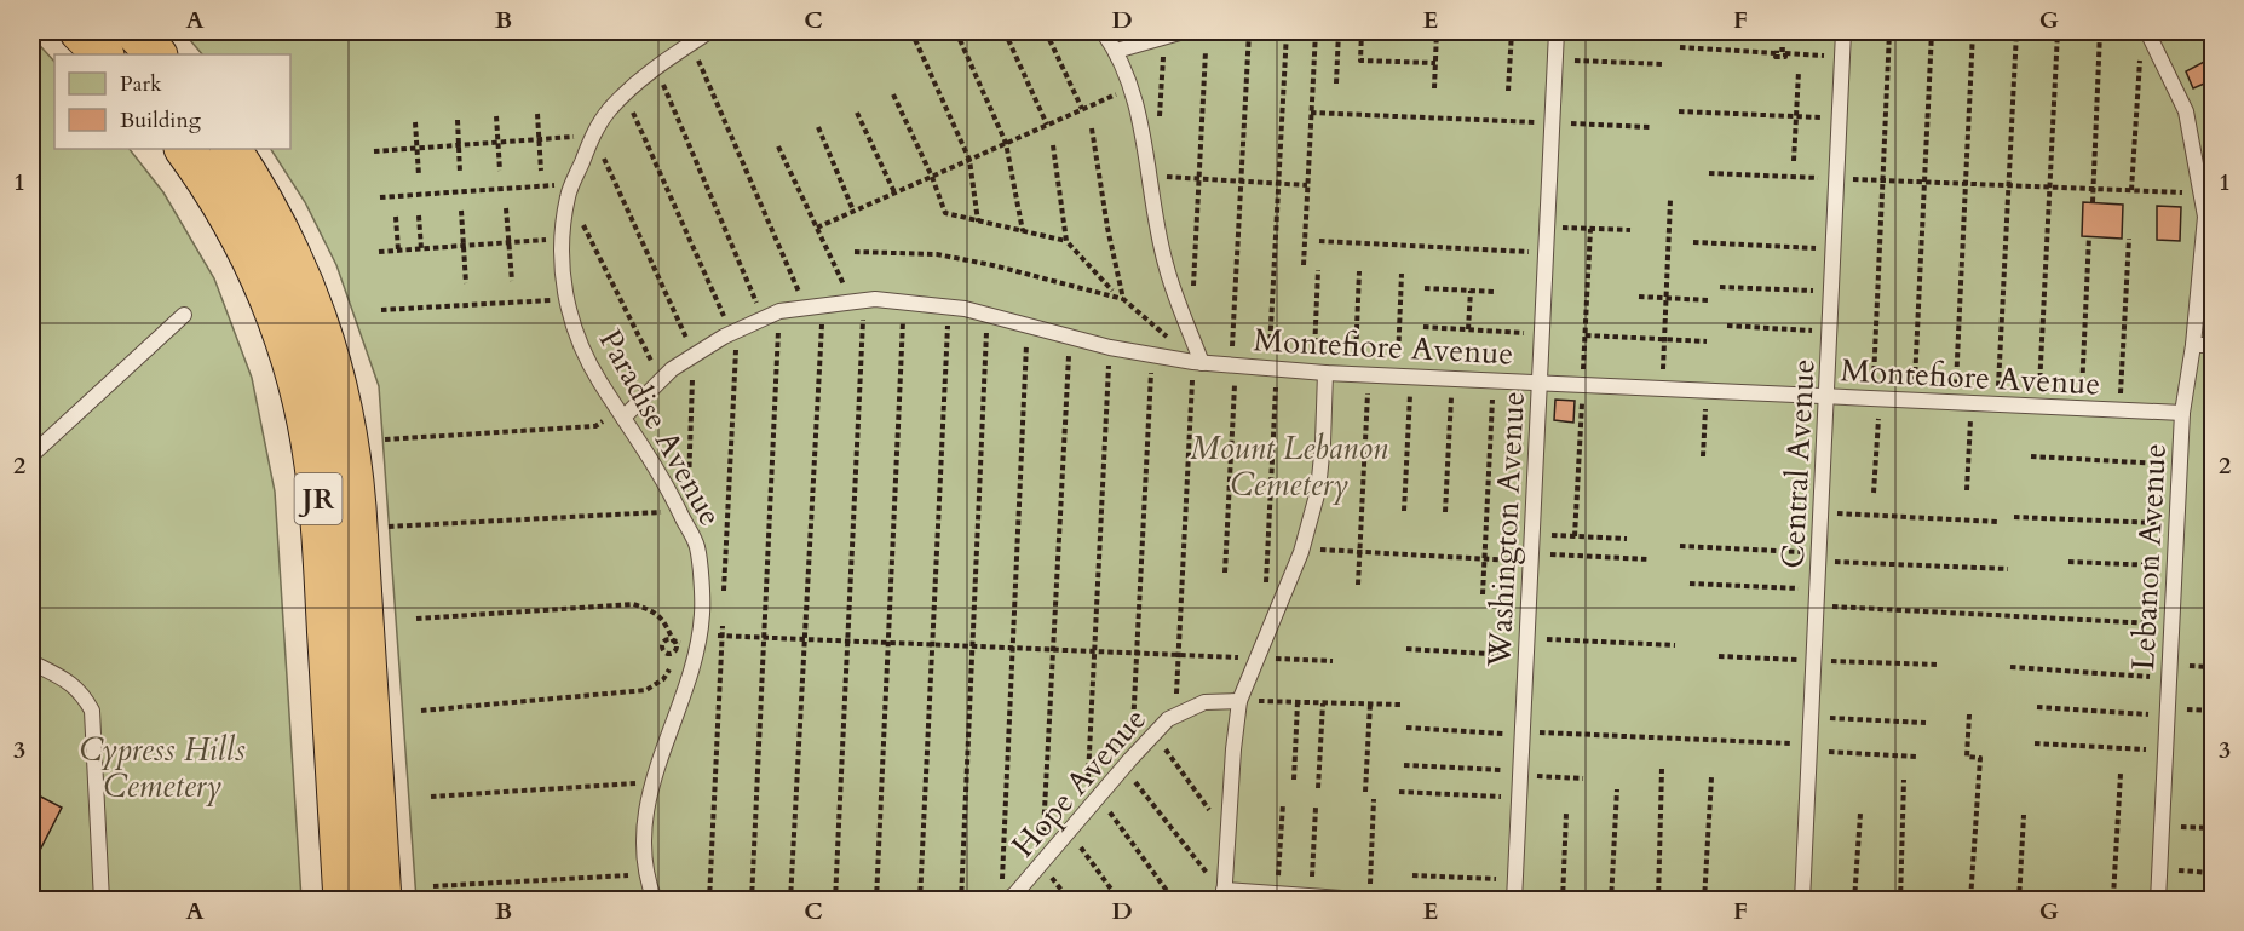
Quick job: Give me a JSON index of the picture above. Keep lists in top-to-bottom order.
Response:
{
  "streets": {
    "highway": ["JR"],
    "lane": [
      "Montefiore Avenue",
      "Paradise Avenue",
      "Central Avenue",
      "Washington Avenue",
      "Lebanon Avenue",
      "Hope Avenue"
    ]
  },
  "crossings": [
    ["Montefiore Avenue", "Paradise Avenue"],
    ["Montefiore Avenue", "Central Avenue"],
    ["Montefiore Avenue", "Washington Avenue"],
    ["Montefiore Avenue", "Lebanon Avenue"]
  ],
  "parks": ["Mount Lebanon Cemetery", "Cypress Hills Cemetery"],
  "legend": ["Park", "Building"],
  "grid": {
    "columns": [
      "A",
      "B",
      "C",
      "D",
      "E",
      "F",
      "G"
    ],
    "rows": ["1", "2", "3"]
  }
}
